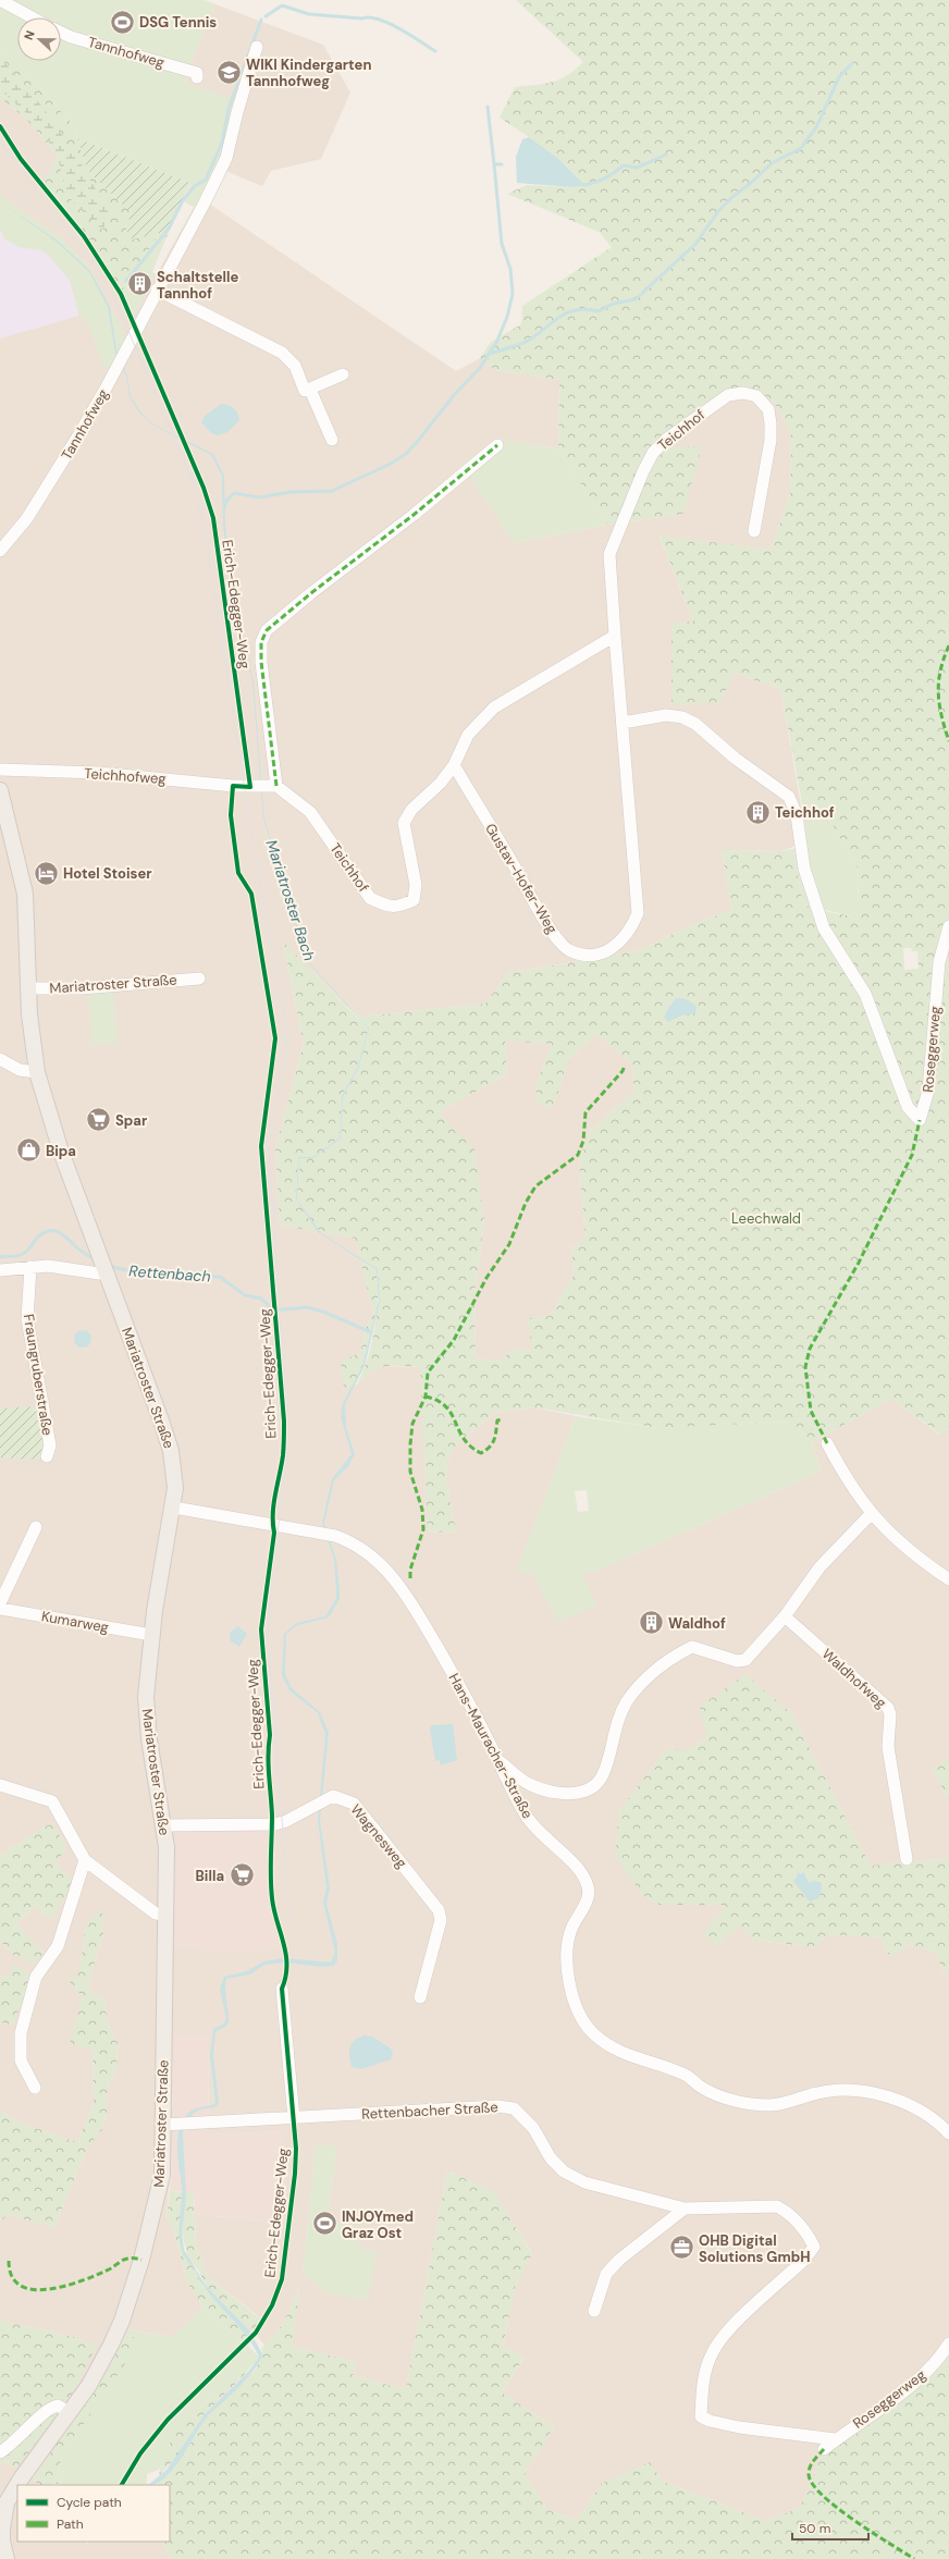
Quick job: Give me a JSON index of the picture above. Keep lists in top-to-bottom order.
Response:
{
  "streets": {
    "main road": ["Mariatroster Straße"],
    "street": [
      "Tannhofweg",
      "Teichhof",
      "Teichhofweg",
      "Gustav-Hofer-Weg",
      "Roseggerweg",
      "Fraungruberstraße",
      "Kumarweg",
      "Waldhofweg",
      "Hans-Mauracher-Straße",
      "Wagnesweg",
      "Rettenbacher Straße"
    ],
    "cycle path": ["Erich-Edegger-Weg"]
  },
  "crossings": [
    ["Teichhof", "Teichhofweg"],
    ["Teichhof", "Gustav-Hofer-Weg"],
    ["Teichhof", "Roseggerweg"],
    ["Gustav-Hofer-Weg", "Roseggerweg"],
    ["Mariatroster Straße", "Kumarweg"],
    ["Mariatroster Straße", "Hans-Mauracher-Straße"],
    ["Mariatroster Straße", "Wagnesweg"],
    ["Mariatroster Straße", "Rettenbacher Straße"],
    ["Roseggerweg", "Rettenbacher Straße"]
  ],
  "water": ["Mariatroster Bach", "Rettenbach"],
  "parks": ["Leechwald"],
  "places": {
    "sports": ["DSG Tennis", "INJOYmed Graz Ost"],
    "school or university": ["WIKI Kindergarten Tannhofweg"],
    "building": ["Schaltstelle Tannhof", "Teichhof", "Waldhof"],
    "hotel": ["Hotel Stoiser"],
    "supermarket": ["Spar", "Billa"],
    "shop": ["Bipa"],
    "office": ["OHB Digital Solutions GmbH"]
  },
  "legend": ["Cycle path", "Path"],
  "scale_bar": "50 m",
  "north": "left"
}
